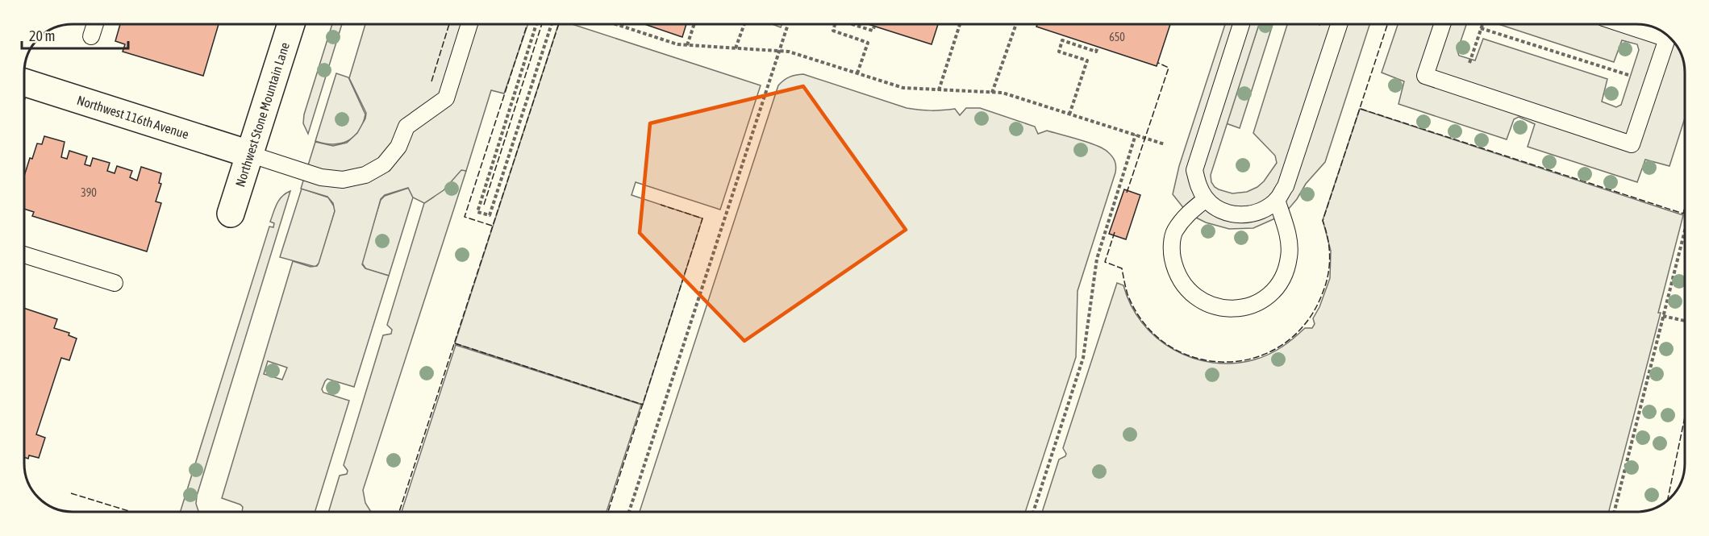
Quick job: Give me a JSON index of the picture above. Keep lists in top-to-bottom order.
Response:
{
  "streets": {
    "street": ["Northwest Stone Mountain Lane", "Northwest 116th Avenue"]
  },
  "crossings": [
    ["Northwest Stone Mountain Lane", "Northwest 116th Avenue"]
  ],
  "house_numbers": ["650", "390"],
  "scale_bar": "20 m"
}
